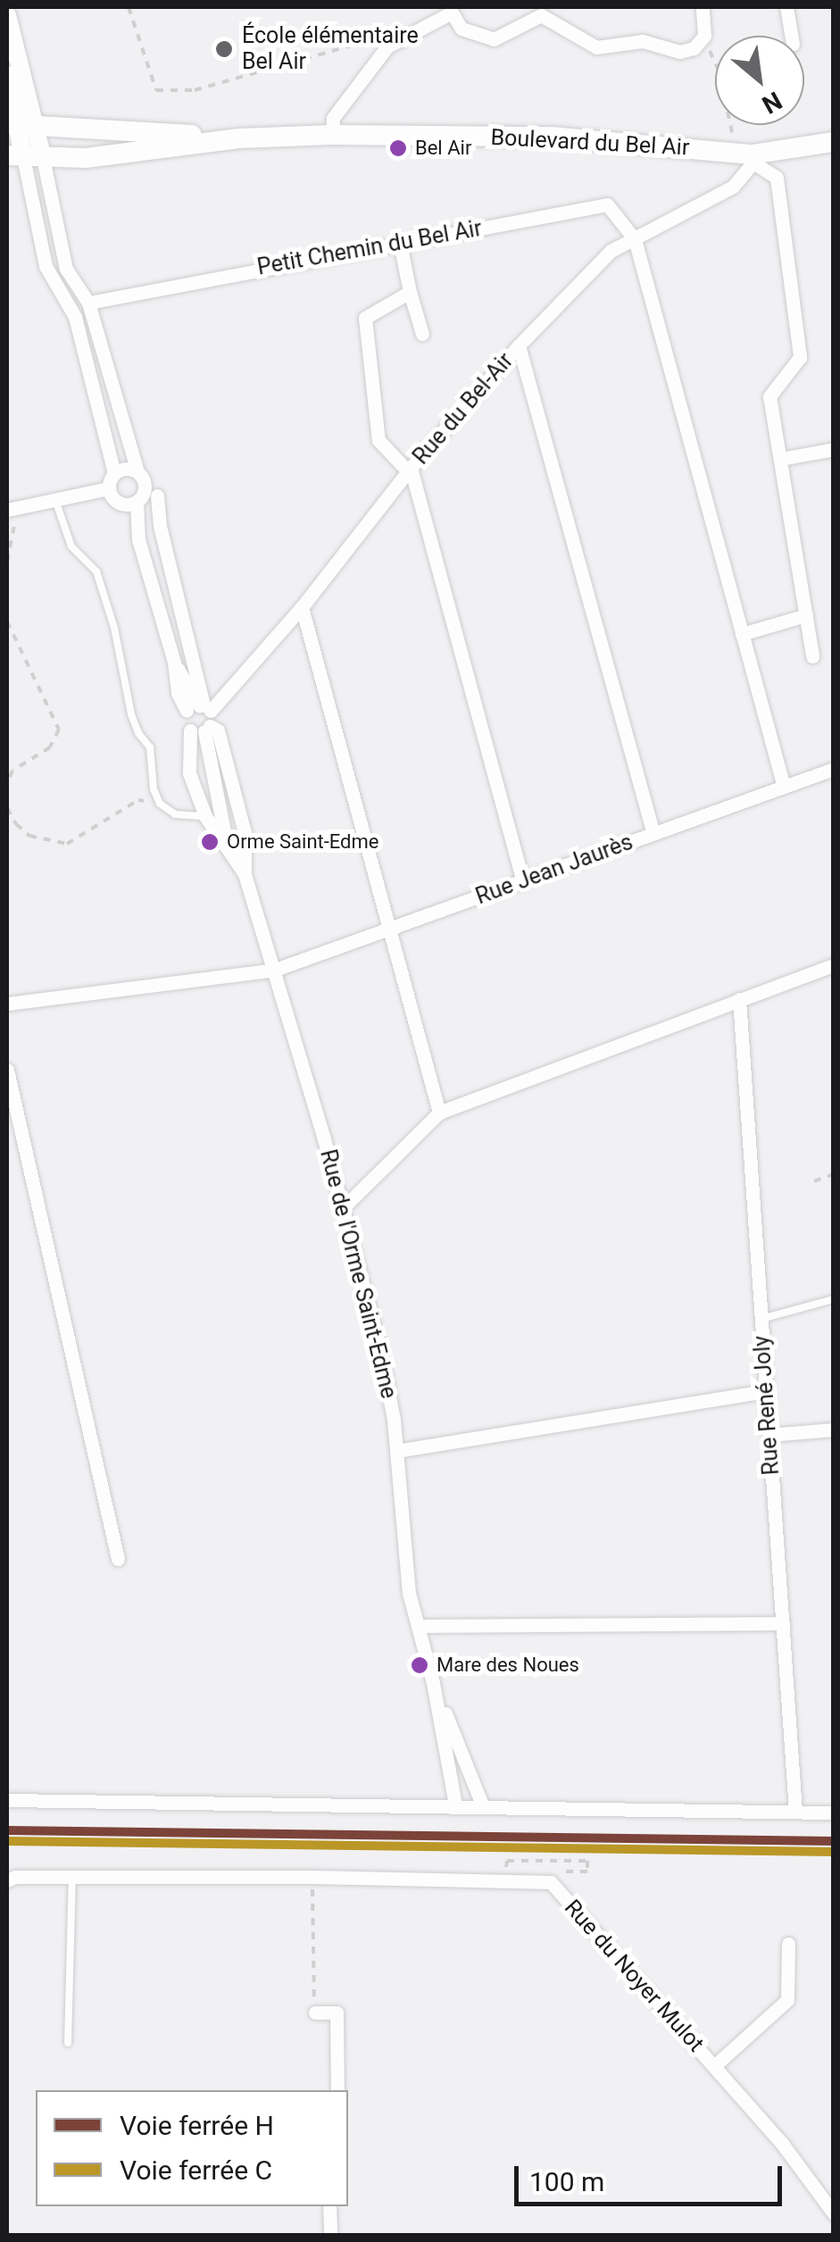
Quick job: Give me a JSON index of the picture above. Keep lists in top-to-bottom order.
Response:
{
  "streets": {
    "main road": ["Boulevard du Bel Air"],
    "street": [
      "Petit Chemin du Bel Air",
      "Rue du Bel-Air",
      "Rue Jean Jaurès",
      "Rue de l'Orme Saint-Edme",
      "Rue René Joly",
      "Rue du Noyer Mulot"
    ]
  },
  "crossings": [
    ["Boulevard du Bel Air", "Rue du Bel-Air"],
    ["Petit Chemin du Bel Air", "Rue du Bel-Air"],
    ["Rue du Bel-Air", "Rue de l'Orme Saint-Edme"],
    ["Rue Jean Jaurès", "Rue de l'Orme Saint-Edme"]
  ],
  "places": [
    "École élémentaire Bel Air",
    "Bel Air",
    "Orme Saint-Edme",
    "Mare des Noues"
  ],
  "lines": ["rail line H", "rail line C"],
  "legend": ["Voie ferrée H", "Voie ferrée C"],
  "scale_bar": "100 m",
  "north": "bottom right"
}
